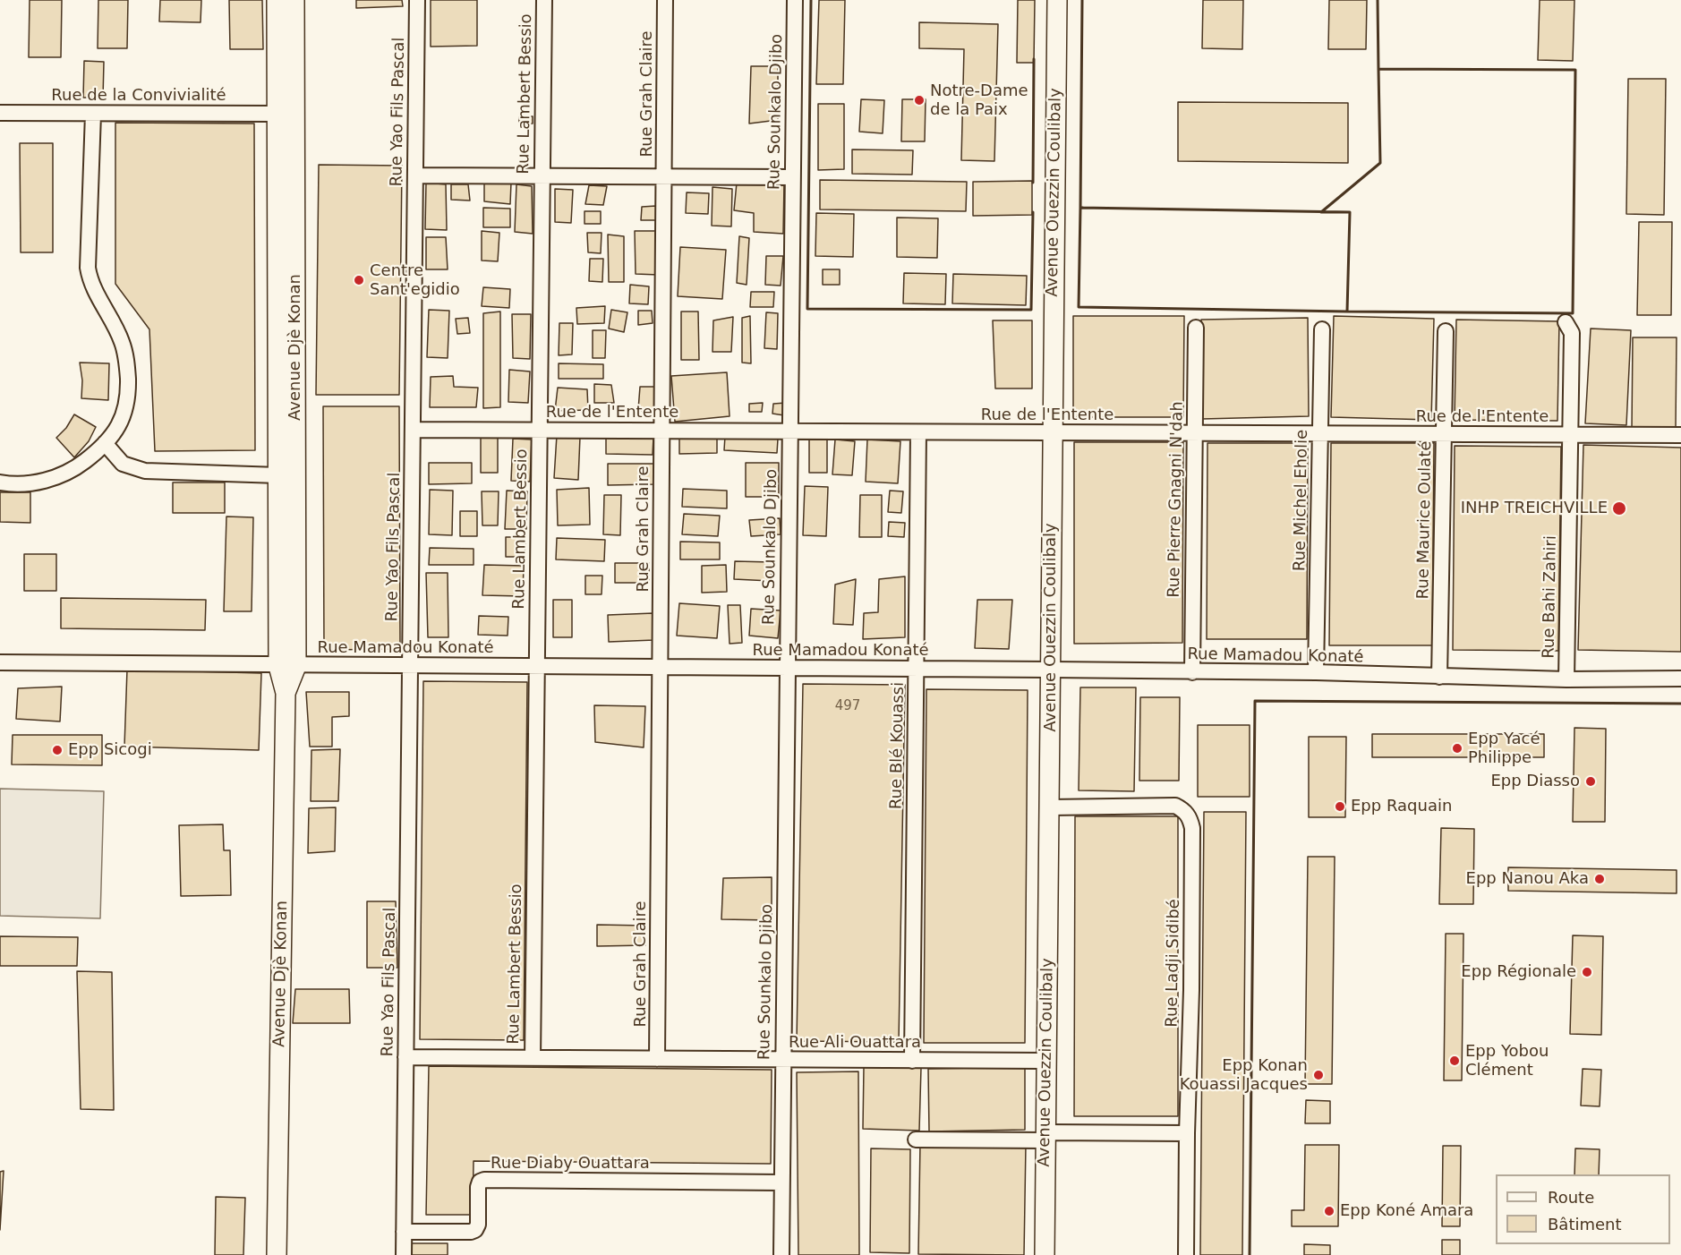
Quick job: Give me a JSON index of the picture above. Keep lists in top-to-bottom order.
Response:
{
  "streets": {
    "street": [
      "Rue Lambert Bessio",
      "Rue Grah Claire",
      "Rue de la Convivialité",
      "Rue Yao Fils Pascal",
      "Rue Sounkalo Djibo",
      "Avenue Ouezzin Coulibaly",
      "Avenue Djè Konan",
      "Rue de l'Entente",
      "Rue Pierre Gnagni N'dah",
      "Rue Michel Eholie",
      "Rue Maurice Oulaté",
      "Rue Bahi Zahiri",
      "Rue Mamadou Konaté",
      "Rue Blé Kouassi",
      "Rue Ladji Sidibé",
      "Rue Ali Ouattara",
      "Rue Diaby Ouattara"
    ]
  },
  "crossings": [
    ["Rue Lambert Bessio", "Rue de l'Entente"],
    ["Rue Lambert Bessio", "Rue Mamadou Konaté"],
    ["Rue Lambert Bessio", "Rue Ali Ouattara"],
    ["Rue Grah Claire", "Rue de l'Entente"],
    ["Rue Grah Claire", "Rue Mamadou Konaté"],
    ["Rue Grah Claire", "Rue Ali Ouattara"],
    ["Rue de la Convivialité", "Avenue Djè Konan"],
    ["Rue Yao Fils Pascal", "Rue de l'Entente"],
    ["Rue Yao Fils Pascal", "Rue Mamadou Konaté"],
    ["Rue Yao Fils Pascal", "Rue Ali Ouattara"],
    ["Rue Yao Fils Pascal", "Rue Diaby Ouattara"],
    ["Rue Sounkalo Djibo", "Rue de l'Entente"],
    ["Rue Sounkalo Djibo", "Rue Mamadou Konaté"],
    ["Rue Sounkalo Djibo", "Rue Ali Ouattara"],
    ["Rue Sounkalo Djibo", "Rue Diaby Ouattara"],
    ["Avenue Ouezzin Coulibaly", "Rue de l'Entente"],
    ["Avenue Ouezzin Coulibaly", "Rue Mamadou Konaté"],
    ["Avenue Ouezzin Coulibaly", "Rue Ladji Sidibé"],
    ["Avenue Ouezzin Coulibaly", "Rue Ali Ouattara"],
    ["Avenue Djè Konan", "Rue Mamadou Konaté"],
    ["Rue de l'Entente", "Rue Pierre Gnagni N'dah"],
    ["Rue de l'Entente", "Rue Michel Eholie"],
    ["Rue de l'Entente", "Rue Maurice Oulaté"],
    ["Rue de l'Entente", "Rue Bahi Zahiri"],
    ["Rue de l'Entente", "Rue Blé Kouassi"],
    ["Rue Pierre Gnagni N'dah", "Rue Mamadou Konaté"],
    ["Rue Michel Eholie", "Rue Mamadou Konaté"],
    ["Rue Maurice Oulaté", "Rue Mamadou Konaté"],
    ["Rue Bahi Zahiri", "Rue Mamadou Konaté"],
    ["Rue Mamadou Konaté", "Rue Blé Kouassi"],
    ["Rue Blé Kouassi", "Rue Ali Ouattara"]
  ],
  "places": [
    "Notre-Dame de la Paix",
    "Centre Sant'egidio",
    "INHP TREICHVILLE",
    "Epp Yacé Philippe",
    "Epp Sicogi",
    "Epp Diasso",
    "Epp Raquain",
    "Epp Nanou Aka",
    "Epp Régionale",
    "Epp Yobou Clément",
    "Epp Konan Kouassi Jacques",
    "Epp Koné Amara"
  ],
  "house_numbers": ["497"],
  "legend": ["Route", "Bâtiment"]
}
